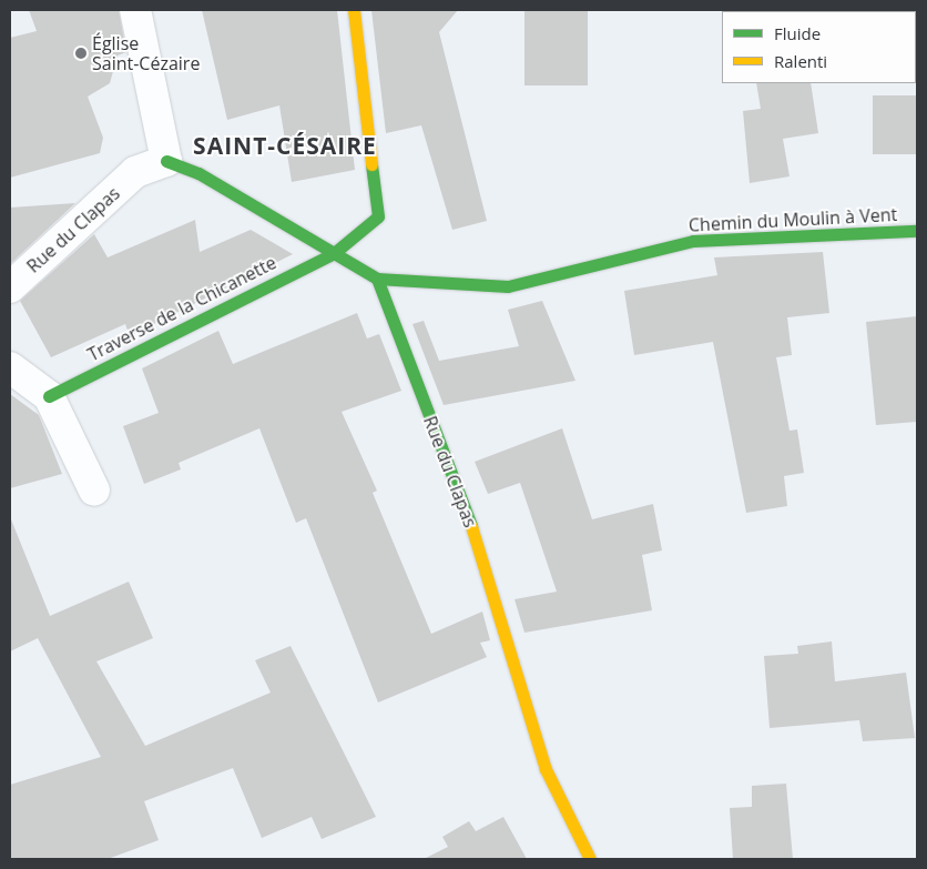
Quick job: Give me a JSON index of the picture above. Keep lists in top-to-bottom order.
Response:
{
  "streets": {
    "street": ["Chemin du Moulin à Vent", "Rue du Clapas", "Traverse de la Chicanette"]
  },
  "crossings": [
    ["Chemin du Moulin à Vent", "Rue du Clapas"]
  ],
  "districts": ["SAINT-CÉSAIRE"],
  "places": ["Église Saint-Cézaire"],
  "legend": ["Fluide", "Ralenti"]
}
